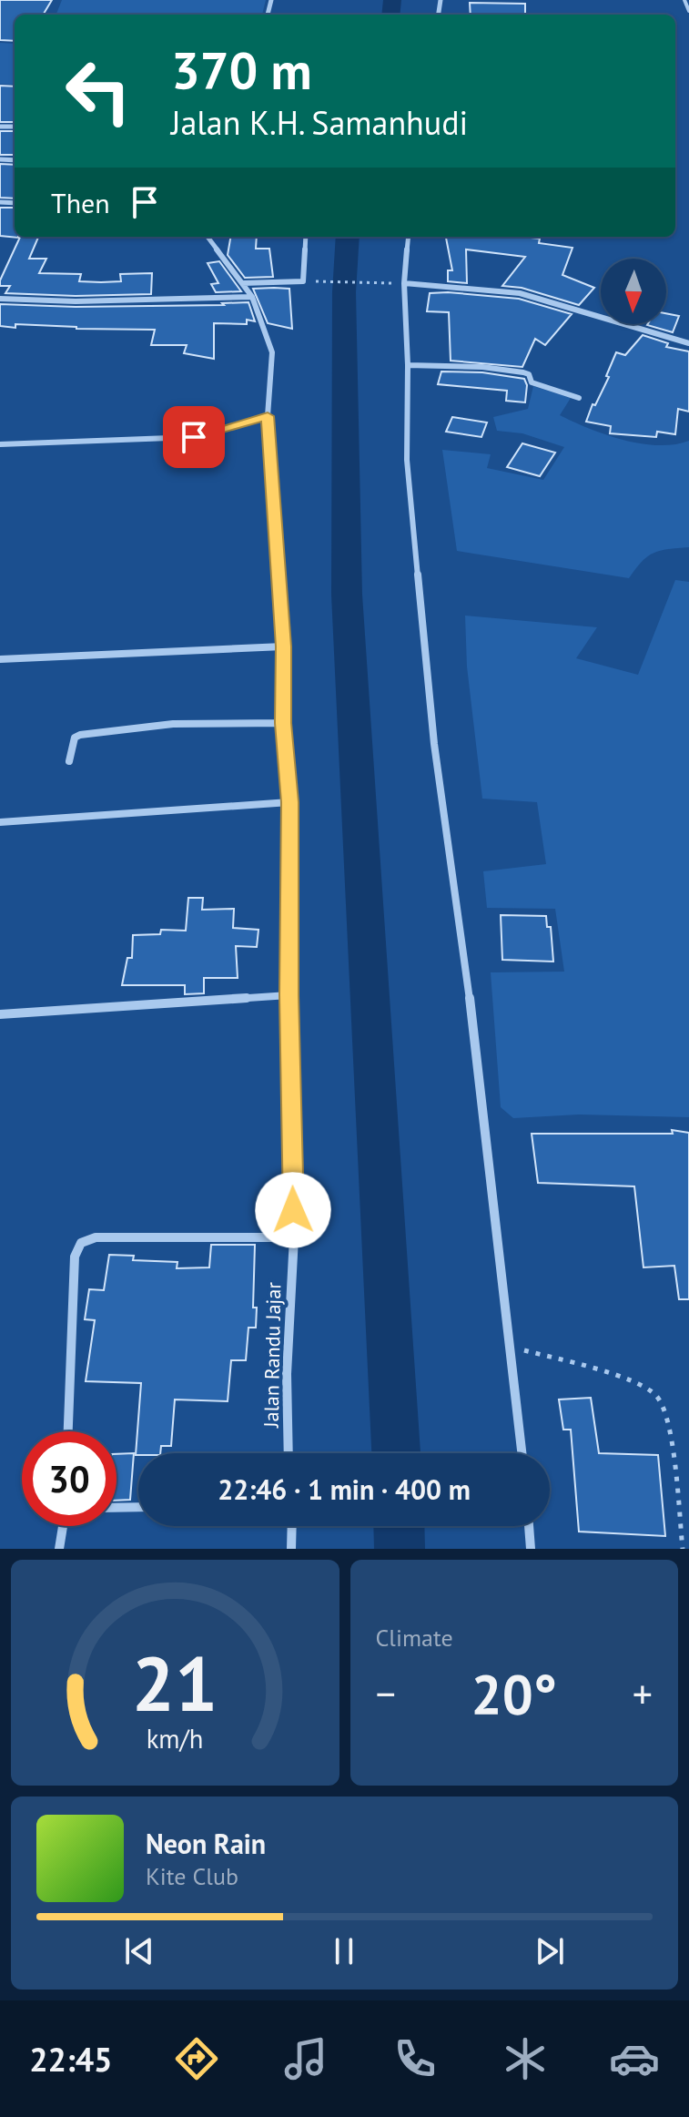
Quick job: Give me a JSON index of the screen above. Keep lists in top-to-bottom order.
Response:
{
  "streets": {
    "street": ["Jalan Randu Jajar"]
  },
  "north": "bottom",
  "page": {
    "turn": ["370 m", "Jalan K.H. Samanhudi"],
    "then": "Then",
    "limit": "30",
    "trip": "22:46 · 1 min · 400 m",
    "tile": "Climate",
    "heat": ["−", "20°", "+"],
    "song": ["Neon Rain", "Kite Club"],
    "tabs": "22:45",
    "gauge": ["21", "km/h"]
  }
}
